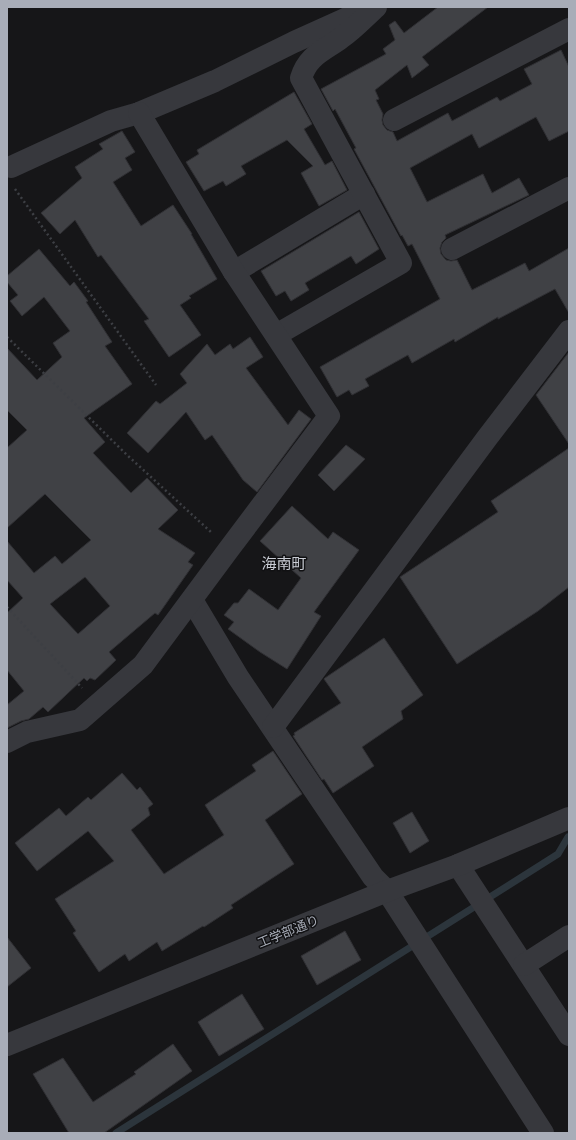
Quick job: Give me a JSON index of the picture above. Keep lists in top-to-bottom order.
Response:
{
  "streets": {
    "street": ["工学部通り"]
  },
  "districts": ["海南町"]
}
